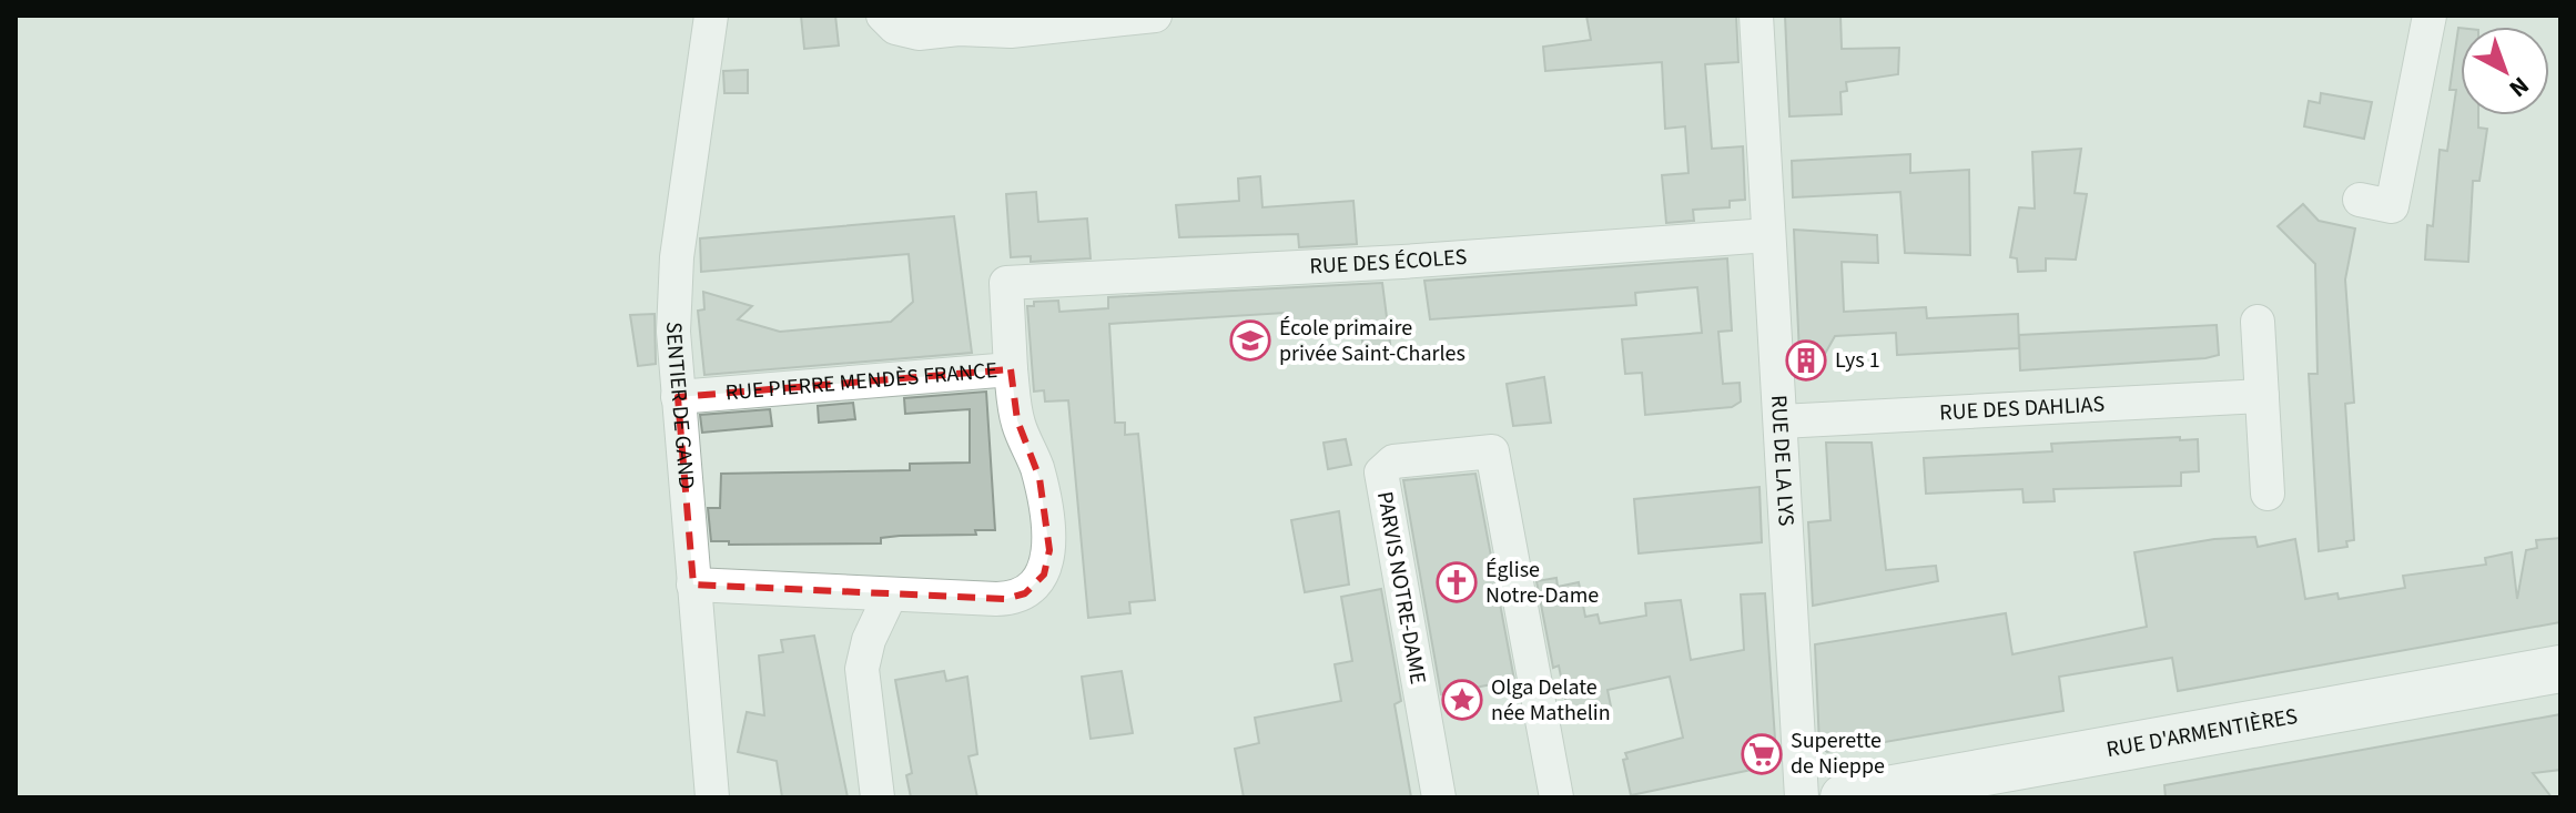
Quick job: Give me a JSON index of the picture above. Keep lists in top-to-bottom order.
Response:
{
  "streets": {
    "main road": ["RUE D'ARMENTIÈRES"],
    "street": [
      "RUE DES ÉCOLES",
      "RUE PIERRE MENDÈS FRANCE",
      "SENTIER DE GAND",
      "RUE DES DAHLIAS",
      "RUE DE LA LYS",
      "PARVIS NOTRE-DAME"
    ]
  },
  "crossings": [
    ["RUE DES ÉCOLES", "RUE PIERRE MENDÈS FRANCE"],
    ["RUE DES ÉCOLES", "RUE DE LA LYS"],
    ["RUE PIERRE MENDÈS FRANCE", "SENTIER DE GAND"],
    ["RUE DES DAHLIAS", "RUE DE LA LYS"]
  ],
  "places": {
    "school or university": ["École primaire privée Saint-Charles"],
    "building": ["Lys 1"],
    "church": ["Église Notre-Dame"],
    "place": ["Olga Delate née Mathelin"],
    "supermarket": ["Superette de Nieppe"]
  },
  "north": "bottom right"
}
